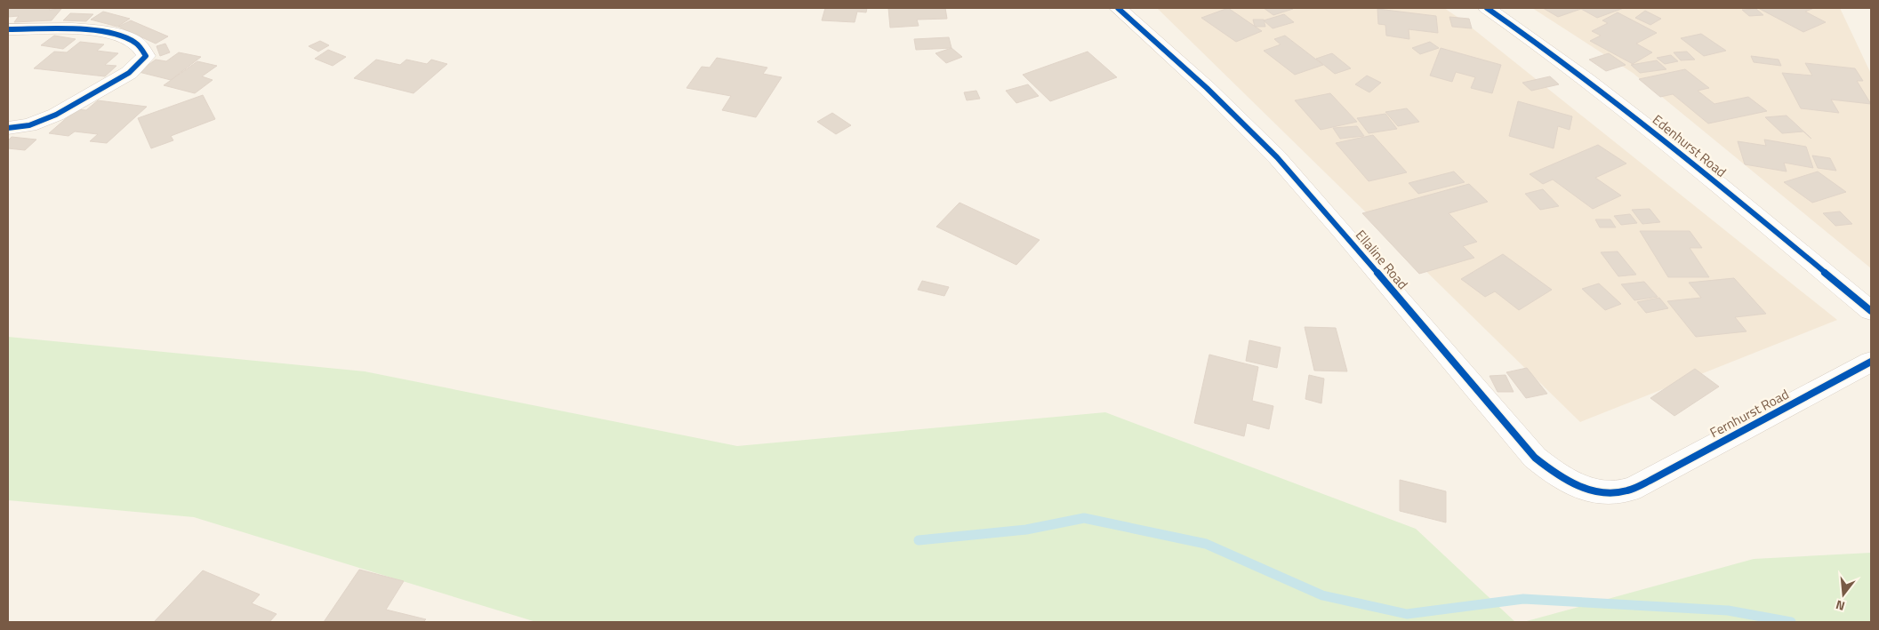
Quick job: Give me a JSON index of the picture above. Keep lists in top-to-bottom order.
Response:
{
  "streets": {
    "street": ["Edenhurst Road", "Ellaline Road", "Fernhurst Road"]
  },
  "crossings": [
    ["Ellaline Road", "Fernhurst Road"]
  ],
  "north": "bottom"
}
